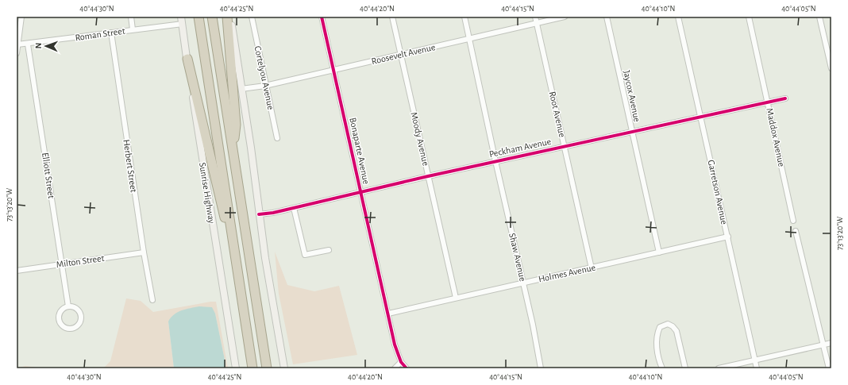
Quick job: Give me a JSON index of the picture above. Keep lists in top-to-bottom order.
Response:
{
  "streets": {
    "highway": ["Sunrise Highway"],
    "street": [
      "Roman Street",
      "Roosevelt Avenue",
      "Cortelyou Avenue",
      "Jaycox Avenue",
      "Root Avenue",
      "Maddox Avenue",
      "Moody Avenue",
      "Peckham Avenue",
      "Bonaparte Avenue",
      "Herbert Street",
      "Elliott Street",
      "Garretson Avenue",
      "Shaw Avenue",
      "Milton Street",
      "Holmes Avenue"
    ]
  },
  "crossings": [
    ["Roman Street", "Herbert Street"],
    ["Roman Street", "Elliott Street"],
    ["Roman Street", "Sunrise Highway"],
    ["Roosevelt Avenue", "Cortelyou Avenue"],
    ["Roosevelt Avenue", "Root Avenue"],
    ["Roosevelt Avenue", "Moody Avenue"],
    ["Roosevelt Avenue", "Bonaparte Avenue"],
    ["Roosevelt Avenue", "Shaw Avenue"],
    ["Jaycox Avenue", "Peckham Avenue"],
    ["Jaycox Avenue", "Holmes Avenue"],
    ["Root Avenue", "Peckham Avenue"],
    ["Root Avenue", "Holmes Avenue"],
    ["Maddox Avenue", "Peckham Avenue"],
    ["Moody Avenue", "Peckham Avenue"],
    ["Moody Avenue", "Holmes Avenue"],
    ["Peckham Avenue", "Bonaparte Avenue"],
    ["Peckham Avenue", "Garretson Avenue"],
    ["Peckham Avenue", "Shaw Avenue"],
    ["Bonaparte Avenue", "Holmes Avenue"],
    ["Herbert Street", "Milton Street"],
    ["Elliott Street", "Milton Street"],
    ["Garretson Avenue", "Holmes Avenue"],
    ["Shaw Avenue", "Holmes Avenue"]
  ],
  "north": "left",
  "coordinates": [
    "40°44'30\"N",
    "40°44'25\"N",
    "40°44'20\"N",
    "40°44'15\"N",
    "40°44'10\"N",
    "40°44'05\"N",
    "73°13'20\"W"
  ]
}
